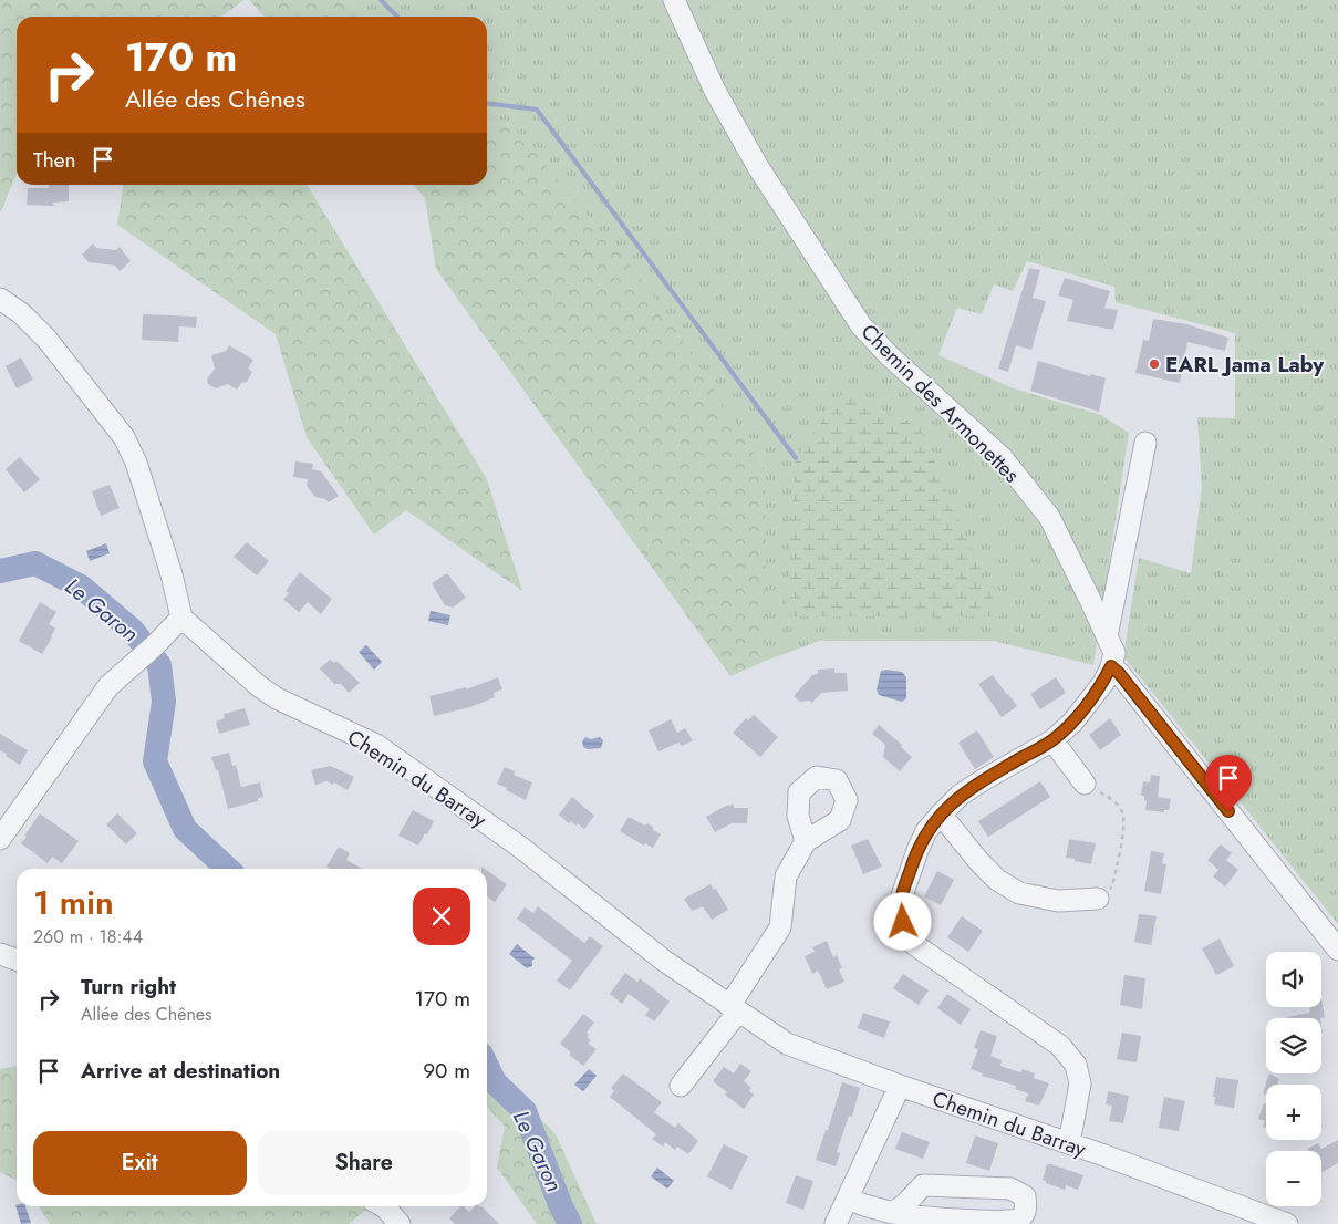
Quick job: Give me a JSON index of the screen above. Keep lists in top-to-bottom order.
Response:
{
  "streets": {
    "street": ["Chemin des Armonettes", "Chemin du Barray"]
  },
  "water": ["Le Garon"],
  "places": ["EARL Jama Laby"],
  "page": {
    "turn": ["170 m", "Allée des Chênes"],
    "then": "Then",
    "heading": ["1 min", "260 m · 18:44"],
    "map_buttons": ["+", "−"],
    "list": [
      {
        "name": "Turn right",
        "note": "Allée des Chênes",
        "value": "170 m"
      },
      {
        "name": "Arrive at destination",
        "value": "90 m"
      }
    ],
    "buttons": ["Exit", "Share"]
  }
}
